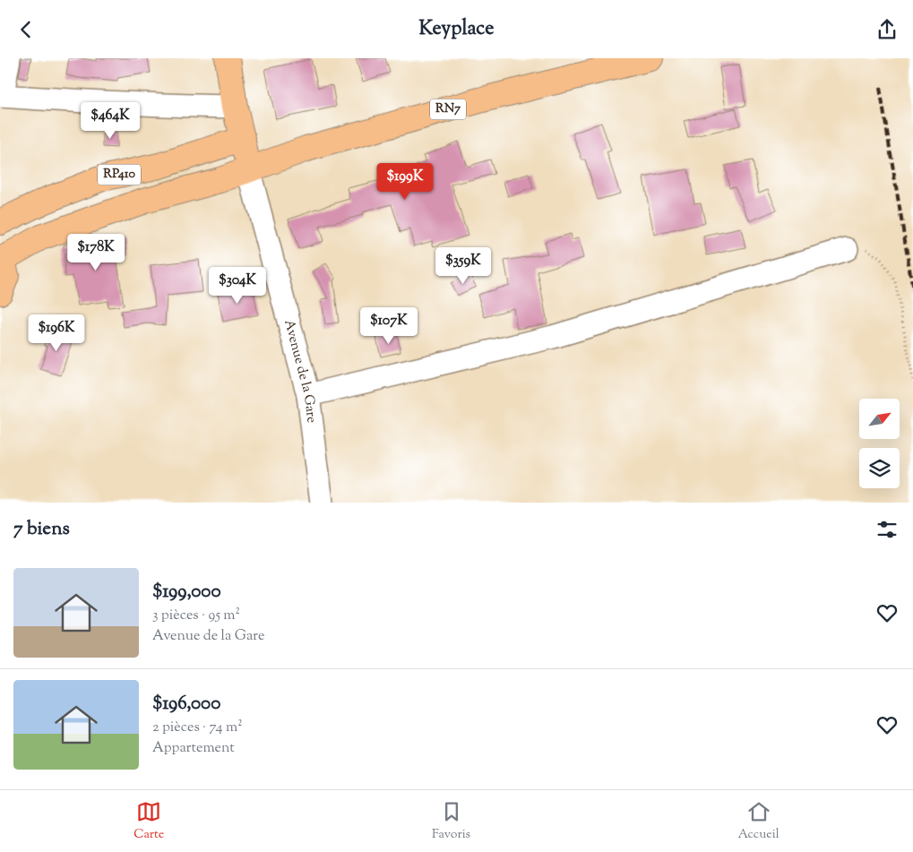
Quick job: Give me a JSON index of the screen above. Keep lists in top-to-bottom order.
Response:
{
  "streets": {
    "main road": ["RN7", "RP410", "Avenue de la Gare"]
  },
  "crossings": [
    ["RN7", "RP410"],
    ["RN7", "Avenue de la Gare"],
    ["RP410", "Avenue de la Gare"]
  ],
  "north": "top right",
  "page": {
    "header": "Keyplace",
    "price": [
      "$464K",
      "$199K",
      "$178K",
      "$359K",
      "$304K",
      "$107K",
      "$196K"
    ],
    "heading": "7 biens",
    "list": [
      {
        "name": "$199,000",
        "note": "3 pièces · 95 m² · Avenue de la Gare"
      },
      {
        "name": "$196,000",
        "note": "2 pièces · 74 m² · Appartement"
      }
    ],
    "tabs": ["Carte", "Favoris", "Accueil"]
  }
}
